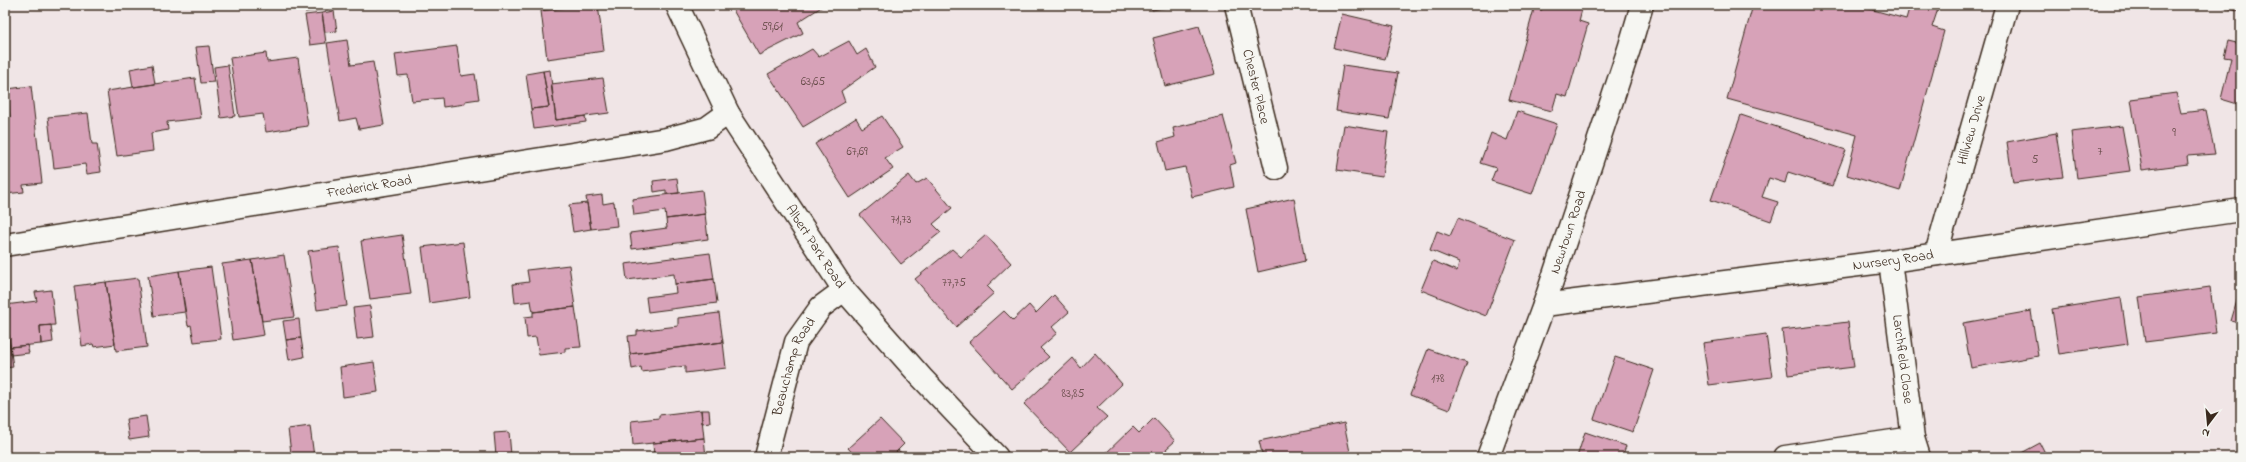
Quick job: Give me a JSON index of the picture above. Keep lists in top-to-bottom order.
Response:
{
  "streets": {
    "street": [
      "Chester Place",
      "Hillview Drive",
      "Frederick Road",
      "Newtown Road",
      "Albert Park Road",
      "Nursery Road",
      "Larchfield Close",
      "Beauchamp Road"
    ]
  },
  "crossings": [
    ["Hillview Drive", "Nursery Road"],
    ["Frederick Road", "Albert Park Road"],
    ["Newtown Road", "Nursery Road"],
    ["Albert Park Road", "Beauchamp Road"],
    ["Nursery Road", "Larchfield Close"]
  ],
  "house_numbers": [
    "59,61",
    "63,65",
    "9",
    "67,69",
    "7",
    "5",
    "71,73",
    "77,75",
    "178",
    "83,85"
  ],
  "north": "bottom"
}
